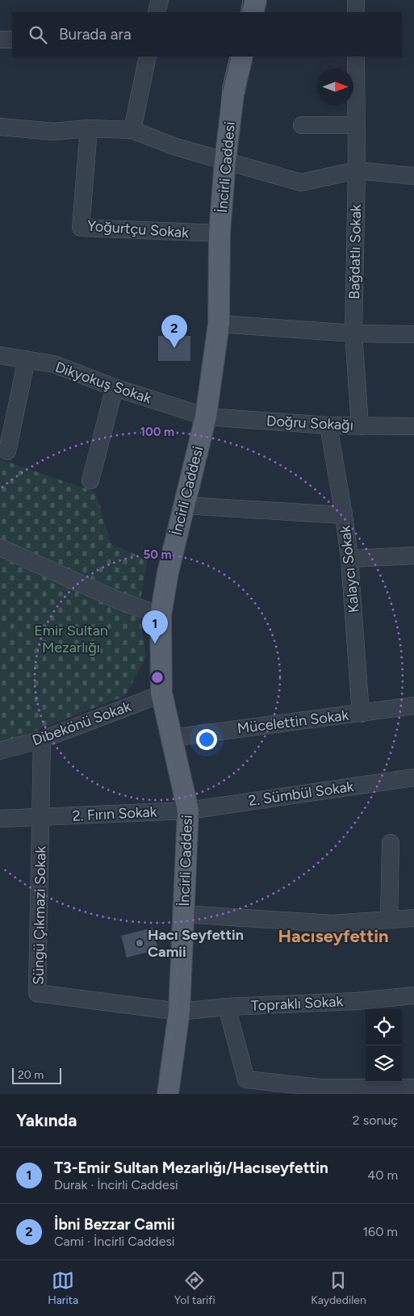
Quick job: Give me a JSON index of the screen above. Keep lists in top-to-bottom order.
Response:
{
  "streets": {
    "main road": ["İncirli Caddesi"],
    "street": [
      "Yoğurtçu Sokak",
      "Bağdatlı Sokak",
      "Dikyokuş Sokak",
      "Doğru Sokağı",
      "Kalaycı Sokak",
      "Mücelettin Sokak",
      "Dibekönü Sokak",
      "2. Sümbül Sokak",
      "2. Fırın Sokak",
      "Süngü Çıkmazı Sokak",
      "Topraklı Sokak"
    ]
  },
  "crossings": [
    ["İncirli Caddesi", "Yoğurtçu Sokak"],
    ["İncirli Caddesi", "Dikyokuş Sokak"],
    ["İncirli Caddesi", "Doğru Sokağı"],
    ["İncirli Caddesi", "Mücelettin Sokak"],
    ["İncirli Caddesi", "Dibekönü Sokak"],
    ["İncirli Caddesi", "2. Sümbül Sokak"],
    ["İncirli Caddesi", "2. Fırın Sokak"],
    ["İncirli Caddesi", "Süngü Çıkmazı Sokak"],
    ["İncirli Caddesi", "Topraklı Sokak"],
    ["Bağdatlı Sokak", "Doğru Sokağı"],
    ["Dikyokuş Sokak", "Doğru Sokağı"],
    ["Doğru Sokağı", "Kalaycı Sokak"],
    ["Kalaycı Sokak", "Mücelettin Sokak"],
    ["2. Sümbül Sokak", "2. Fırın Sokak"],
    ["2. Fırın Sokak", "Süngü Çıkmazı Sokak"],
    ["Süngü Çıkmazı Sokak", "Topraklı Sokak"]
  ],
  "districts": ["Hacıseyfettin"],
  "parks": ["Emir Sultan Mezarlığı"],
  "places": ["Hacı Seyfettin Camii"],
  "scale_bar": "20 m",
  "north": "right",
  "page": {
    "search": "Burada ara",
    "pins": ["2", "1"],
    "scale": "20 m",
    "heading": ["Yakında", "2 sonuç"],
    "list": [
      {
        "mark": "1",
        "name": "T3-Emir Sultan Mezarlığı/Hacıseyfettin",
        "note": "Durak · İncirli Caddesi",
        "value": "40 m"
      },
      {
        "mark": "2",
        "name": "İbni Bezzar Camii",
        "note": "Cami · İncirli Caddesi",
        "value": "160 m"
      }
    ],
    "nav": ["Harita", "Yol tarifi", "Kaydedilen"]
  },
  "rings": ["100 m", "50 m"]
}
